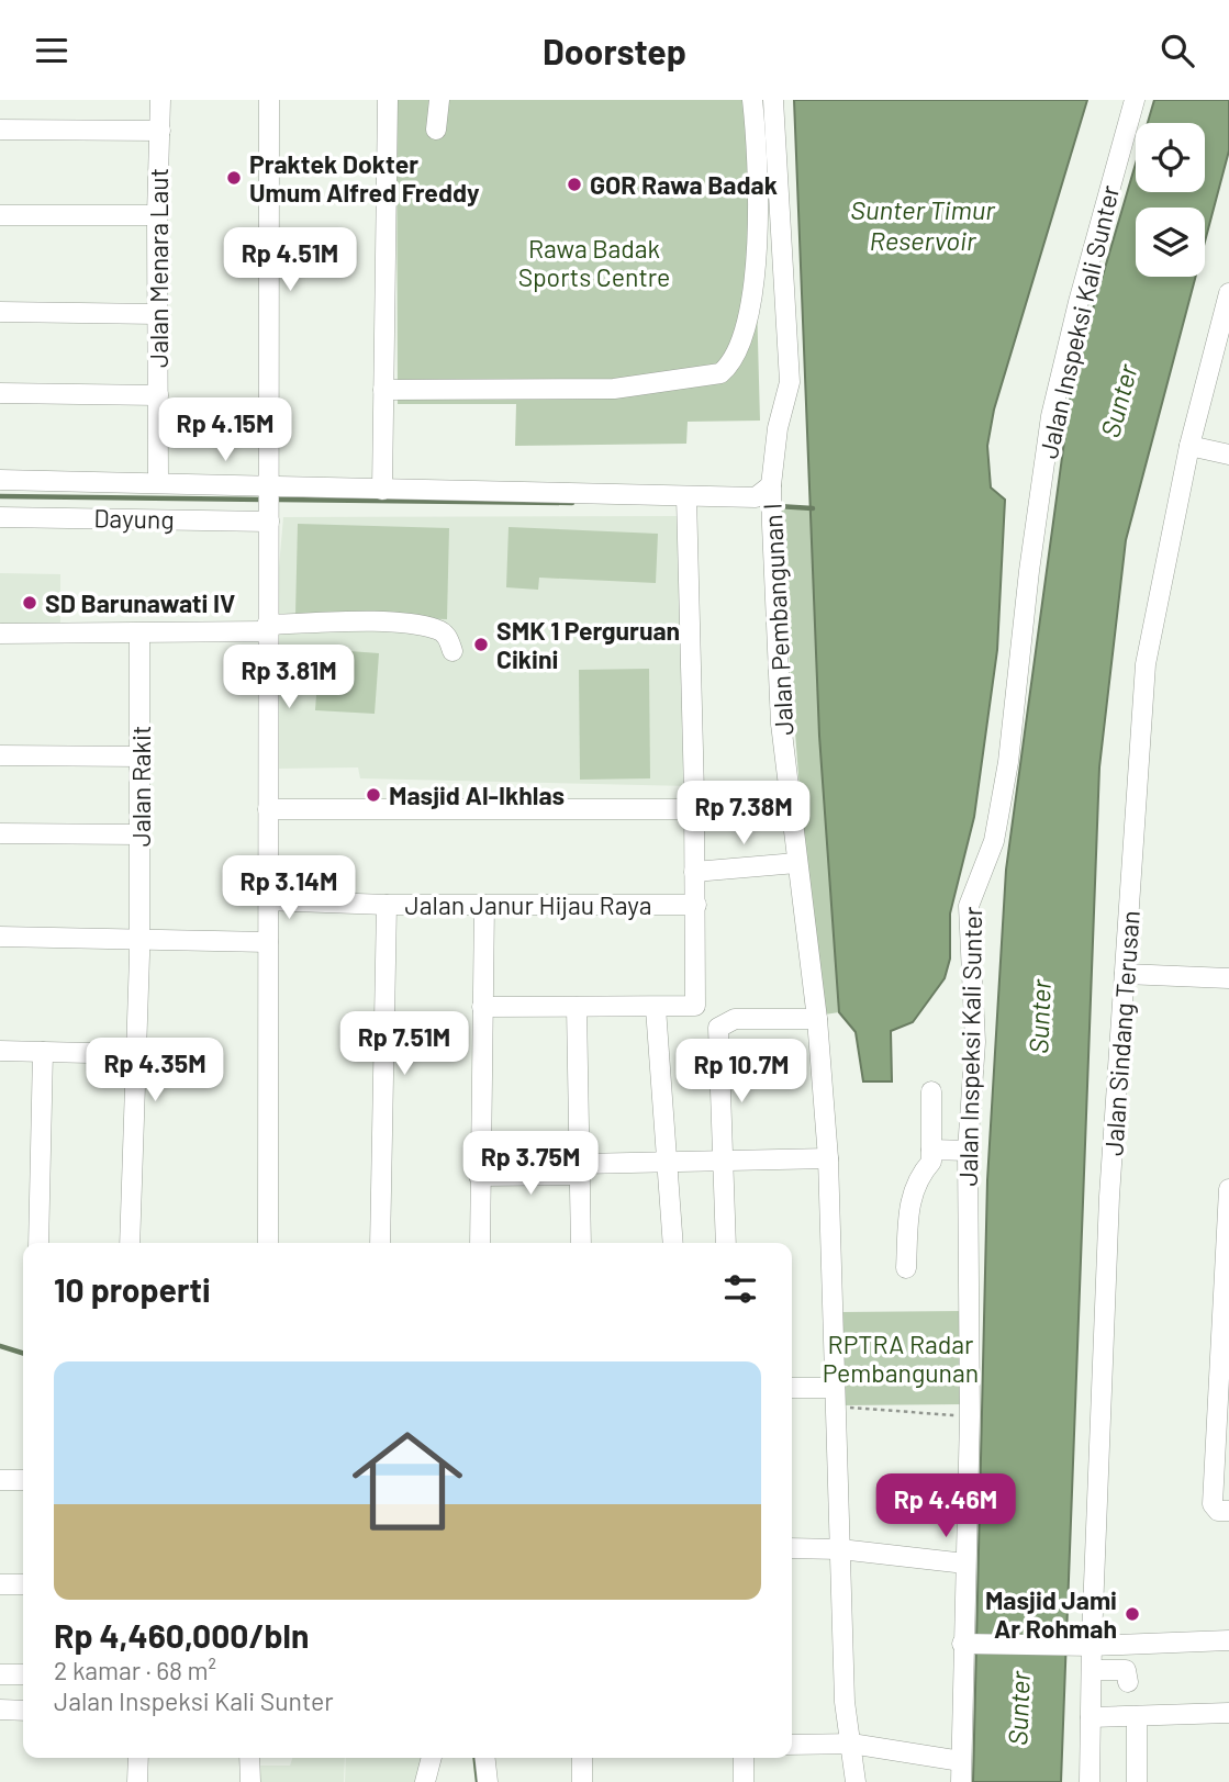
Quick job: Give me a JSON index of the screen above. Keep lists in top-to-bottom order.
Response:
{
  "streets": {
    "street": [
      "Jalan Menara Laut",
      "Jalan Inspeksi Kali Sunter",
      "Dayung",
      "Jalan Pembangunan I",
      "Jalan Rakit",
      "Jalan Janur Hijau Raya",
      "Jalan Sindang Terusan"
    ]
  },
  "water": ["Sunter Timur Reservoir", "Sunter"],
  "parks": ["Rawa Badak Sports Centre", "RPTRA Radar Pembangunan"],
  "places": [
    "Praktek Dokter Umum Alfred Freddy",
    "GOR Rawa Badak",
    "SD Barunawati IV",
    "SMK 1 Perguruan Cikini",
    "Masjid Al-Ikhlas",
    "Masjid Jami Ar Rohmah"
  ],
  "page": {
    "header": "Doorstep",
    "price": [
      "Rp 4.51M",
      "Rp 4.15M",
      "Rp 3.81M",
      "Rp 7.38M",
      "Rp 3.14M",
      "Rp 7.51M",
      "Rp 4.35M",
      "Rp 10.7M",
      "Rp 3.75M",
      "Rp 4.46M"
    ],
    "heading": "10 properti",
    "list": [
      {
        "name": "Rp 4,460,000/bln",
        "note": "2 kamar · 68 m² · Jalan Inspeksi Kali Sunter"
      }
    ]
  }
}
